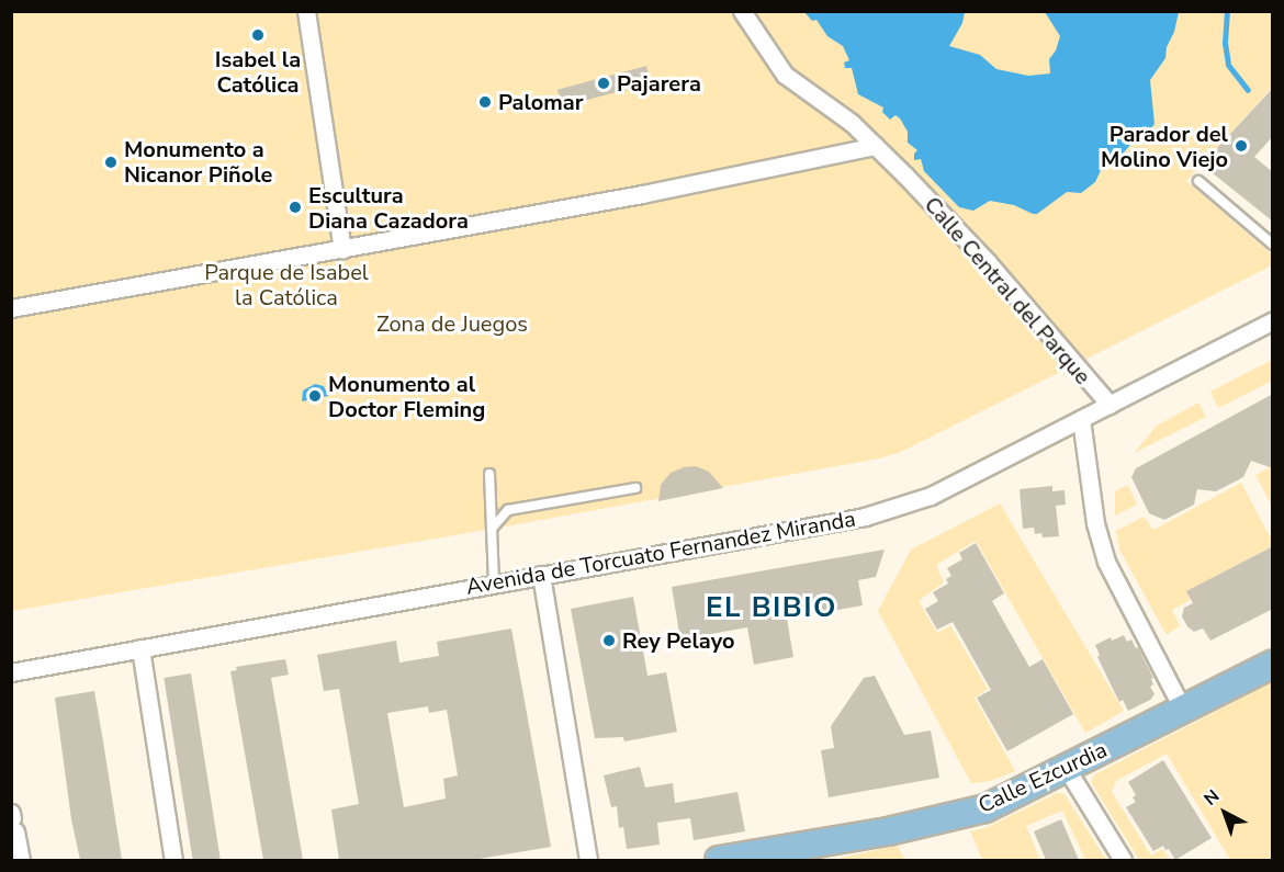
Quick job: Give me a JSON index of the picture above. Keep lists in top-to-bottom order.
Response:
{
  "streets": {
    "main road": ["Calle Ezcurdia"],
    "street": ["Calle Central del Parque", "Avenida de Torcuato Fernandez Miranda"]
  },
  "crossings": [
    ["Calle Central del Parque", "Avenida de Torcuato Fernandez Miranda"]
  ],
  "districts": ["EL BIBIO"],
  "parks": ["Parque de Isabel la Católica", "Zona de Juegos"],
  "places": [
    "Isabel la Católica",
    "Pajarera",
    "Palomar",
    "Parador del Molino Viejo",
    "Monumento a Nicanor Piñole",
    "Escultura Diana Cazadora",
    "Monumento al Doctor Fleming",
    "Rey Pelayo"
  ],
  "north": "top left"
}
